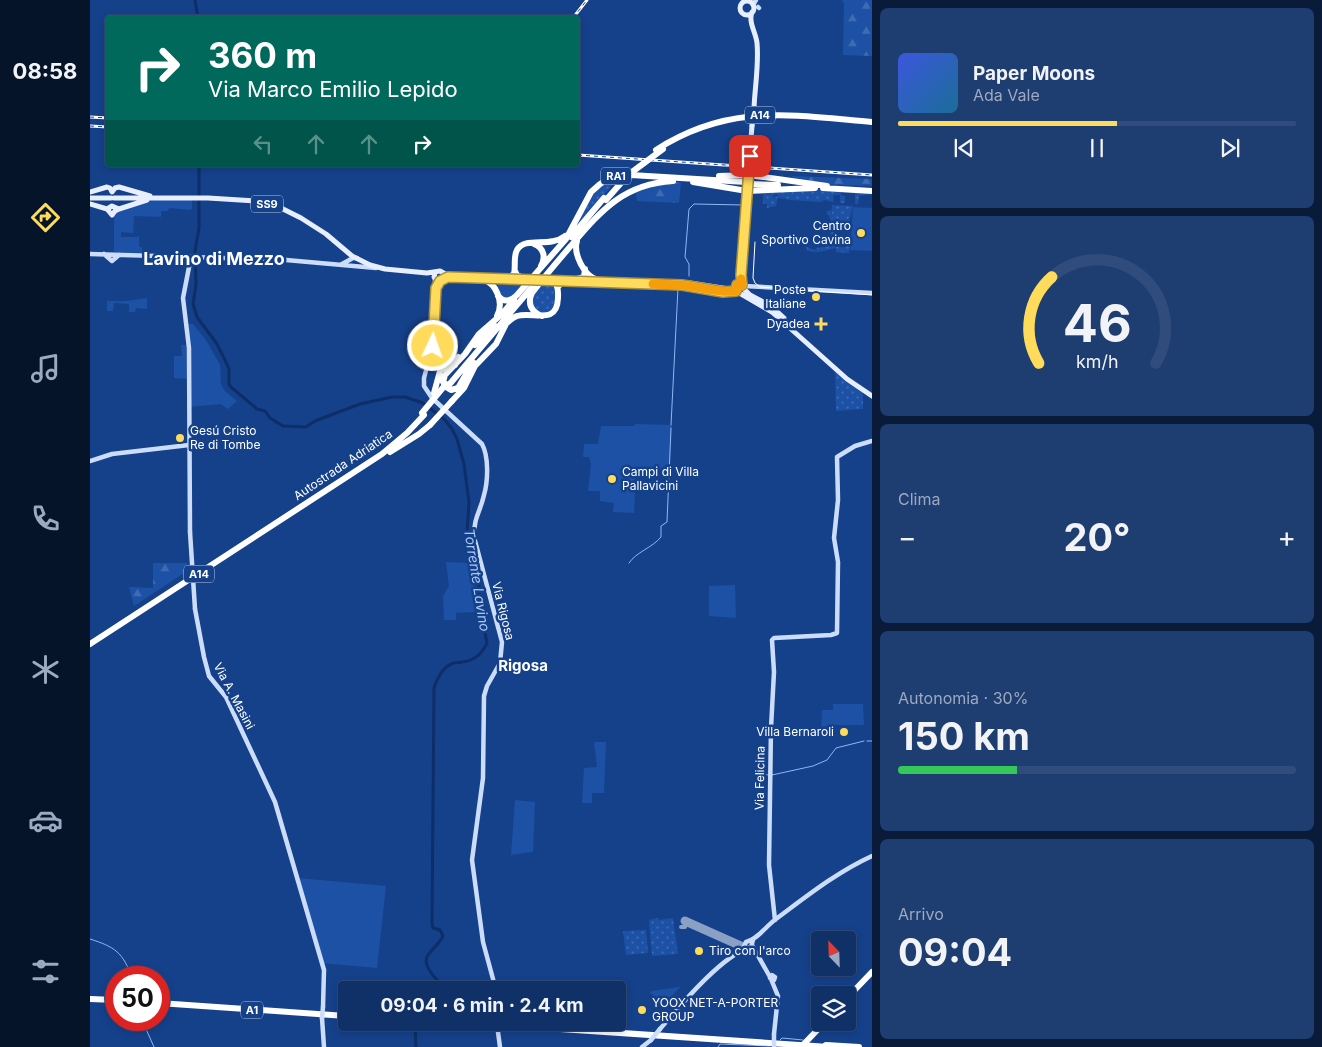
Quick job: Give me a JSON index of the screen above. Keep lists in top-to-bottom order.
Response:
{
  "streets": {
    "highway": [
      "A14",
      "RA1",
      "Autostrada Adriatica",
      "A1"
    ],
    "main road": ["SS9"],
    "street": ["Via Rigosa", "Via A. Masini", "Via Felicina"]
  },
  "crossings": [
    ["RA1", "SS9"],
    ["SS9", "Via Rigosa"]
  ],
  "districts": ["Lavino di Mezzo", "Rigosa"],
  "water": ["Torrente Lavino"],
  "places": {
    "other": [
      "Centro Sportivo Cavina",
      "Poste Italiane",
      "Gesú Cristo Re di Tombe",
      "Campi di Villa Pallavicini",
      "Villa Bernaroli",
      "Tiro con l'arco",
      "YOOX NET-A-PORTER GROUP"
    ],
    "health": ["Dyadea"]
  },
  "north": "top left",
  "page": {
    "tabs": "08:58",
    "turn": ["360 m", "Via Marco Emilio Lepido"],
    "song": ["Paper Moons", "Ada Vale"],
    "tile": [
      "Clima",
      ["Autonomia · 30%", "150 km"],
      ["Arrivo", "09:04"]
    ],
    "heat": ["−", "20°", "+"],
    "limit": "50",
    "trip": "09:04 · 6 min · 2.4 km",
    "gauge": ["46", "km/h"]
  }
}
